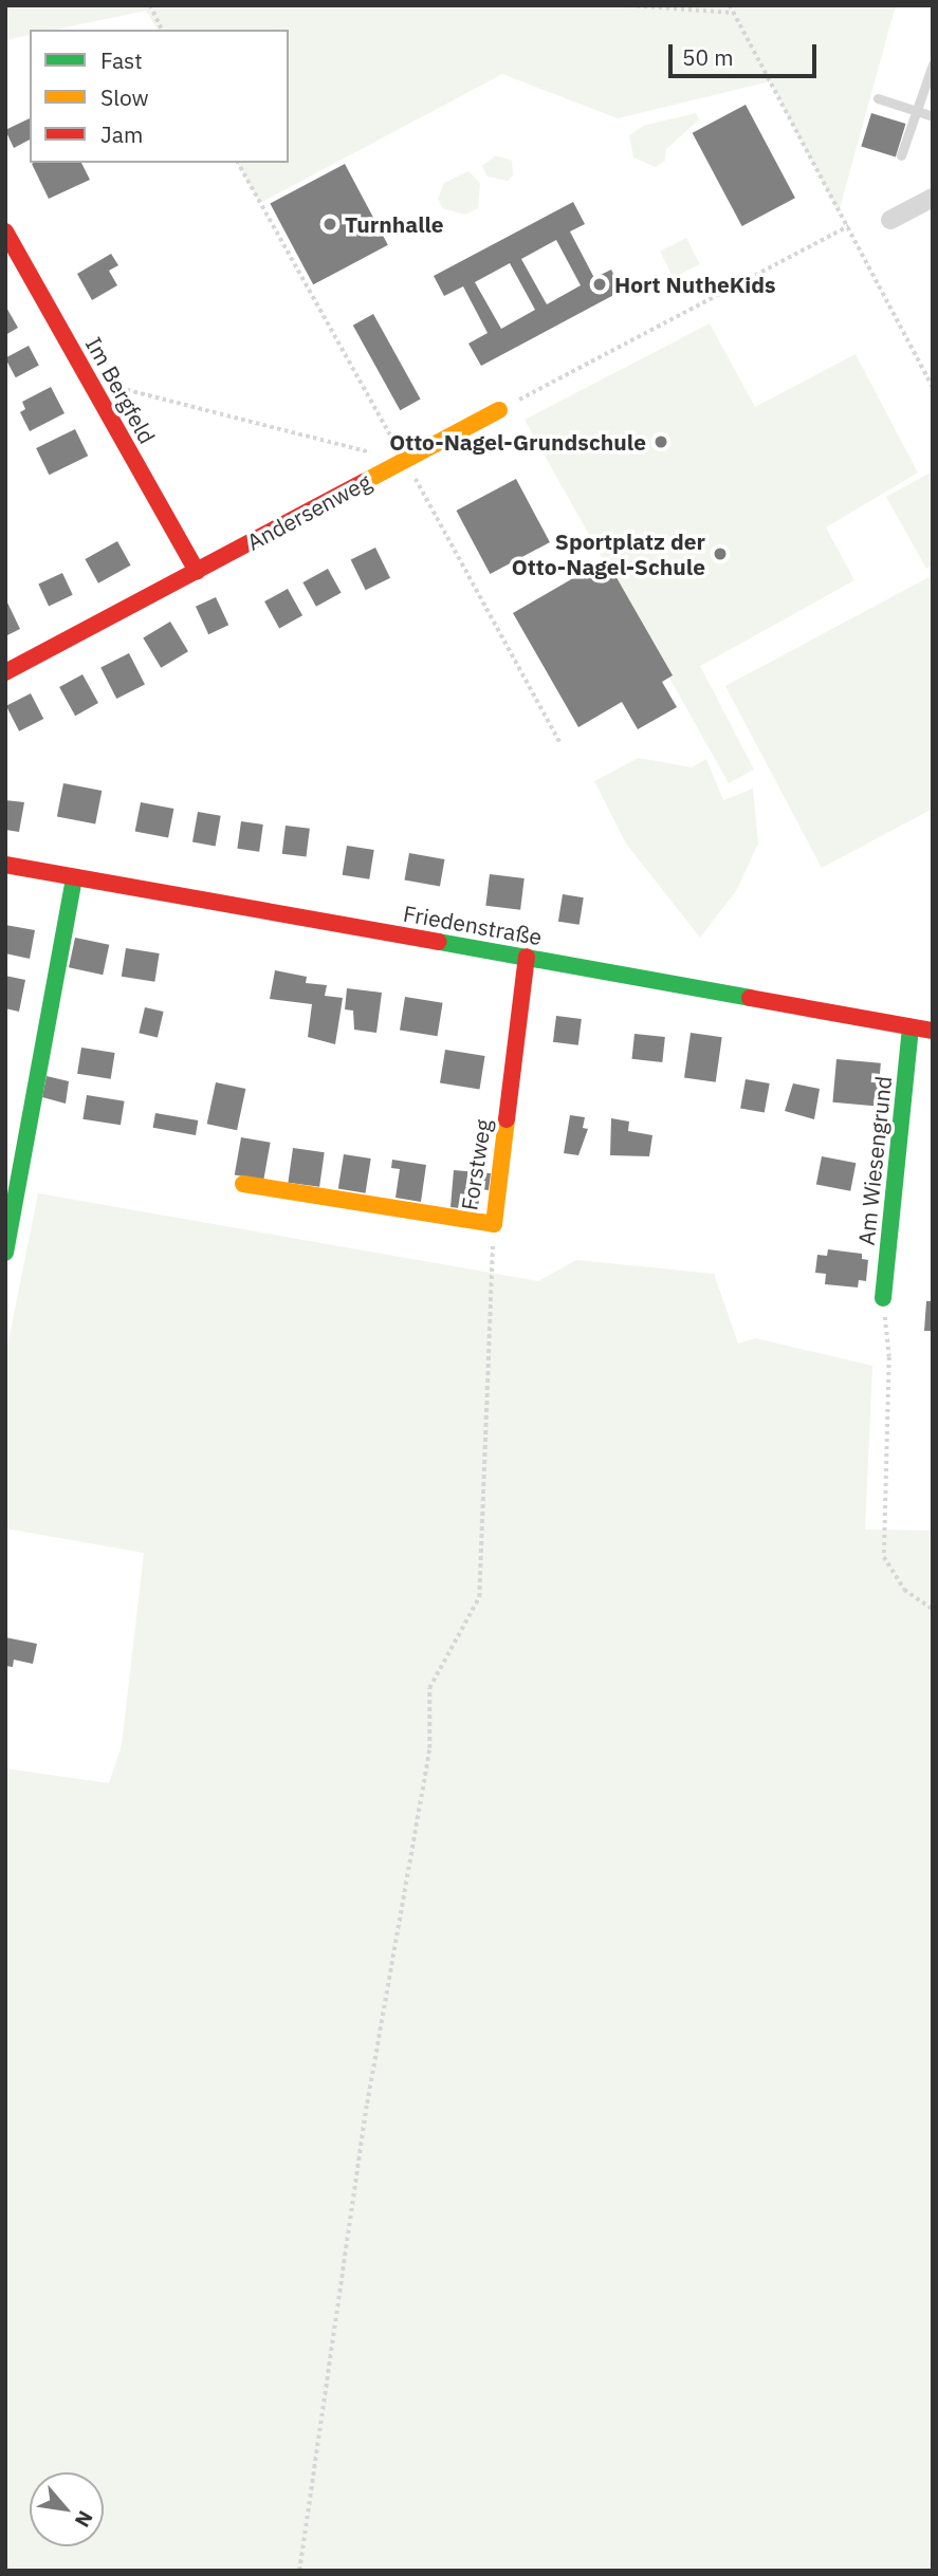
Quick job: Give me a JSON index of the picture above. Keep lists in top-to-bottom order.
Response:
{
  "streets": {
    "street": [
      "Im Bergfeld",
      "Andersenweg",
      "Friedenstraße",
      "Am Wiesengrund",
      "Forstweg"
    ]
  },
  "crossings": [
    ["Im Bergfeld", "Andersenweg"],
    ["Friedenstraße", "Am Wiesengrund"],
    ["Friedenstraße", "Forstweg"]
  ],
  "places": [
    "Turnhalle",
    "Hort NutheKids",
    "Otto-Nagel-Grundschule",
    "Sportplatz der Otto-Nagel-Schule"
  ],
  "legend": ["Fast", "Slow", "Jam"],
  "scale_bar": "50 m",
  "north": "bottom right"
}
